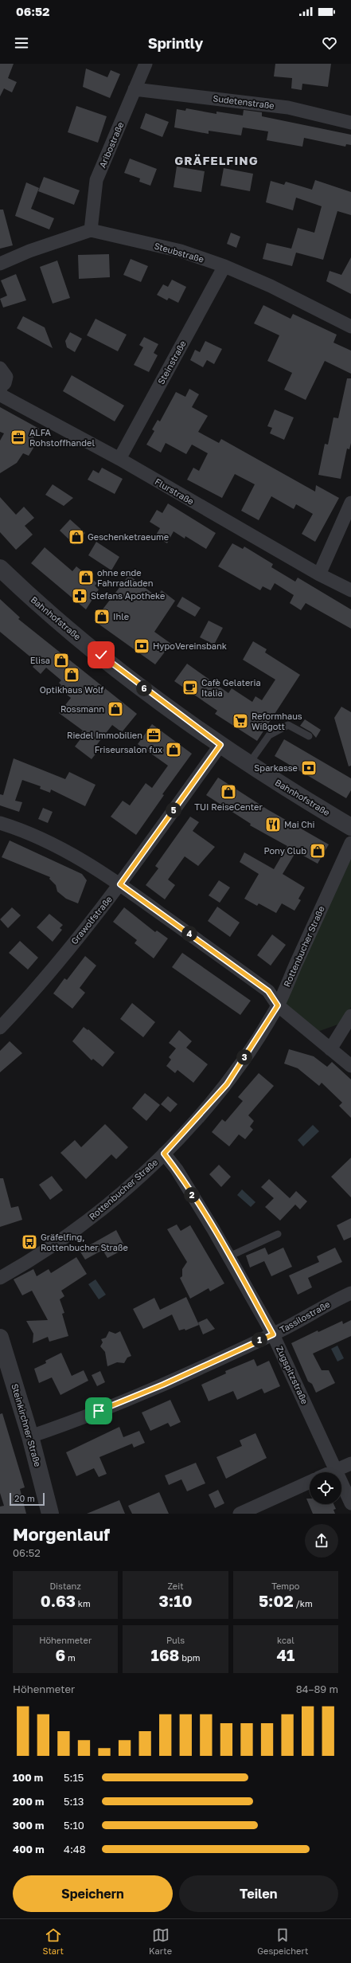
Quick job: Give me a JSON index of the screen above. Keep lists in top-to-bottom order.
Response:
{
  "streets": {
    "street": [
      "Sudetenstraße",
      "Aribostraße",
      "Steubstraße",
      "Steinstraße",
      "Flurstraße",
      "Bahnhofstraße",
      "Grawolfstraße",
      "Rottenbucher Straße",
      "Tassilostraße",
      "Zugspitzstraße",
      "Steinkirchner Straße"
    ]
  },
  "crossings": [
    ["Sudetenstraße", "Aribostraße"],
    ["Aribostraße", "Steubstraße"],
    ["Steubstraße", "Steinstraße"],
    ["Steinstraße", "Flurstraße"],
    ["Bahnhofstraße", "Grawolfstraße"],
    ["Rottenbucher Straße", "Zugspitzstraße"],
    ["Tassilostraße", "Zugspitzstraße"],
    ["Tassilostraße", "Steinkirchner Straße"]
  ],
  "districts": ["GRÄFELFING"],
  "places": {
    "office": ["ALFA Rohstoffhandel", "Riedel Immobilien"],
    "shop": [
      "Geschenketraeume",
      "ohne ende Fahrradladen",
      "Ihle",
      "Elisa",
      "Optikhaus Wolf",
      "Rossmann",
      "Friseursalon fux",
      "TUI ReiseCenter",
      "Pony Club"
    ],
    "pharmacy": ["Stefans Apotheke"],
    "bank": ["HypoVereinsbank", "Sparkasse"],
    "cafe": ["Cafè Gelateria Italia"],
    "supermarket": ["Reformhaus Wißgott"],
    "restaurant": ["Mai Chi"],
    "bus stop": ["Gräfelfing, Rottenbucher Straße"]
  },
  "scale_bar": "20 m",
  "page": {
    "status": "06:52",
    "header": "Sprintly",
    "pins": [
      "6",
      "5",
      "4",
      "3",
      "2",
      "1"
    ],
    "scale": "20 m",
    "heading": ["Morgenlauf", "06:52"],
    "stats": [
      ["Distanz", "0.63 km"],
      ["Zeit", "3:10"],
      ["Tempo", "5:02 /km"],
      ["Höhenmeter", "6 m"],
      ["Puls", "168 bpm"],
      ["kcal", "41"]
    ],
    "chart": ["Höhenmeter", "84–89 m"],
    "list": [
      {
        "name": "100 m",
        "note": "5:15"
      },
      {
        "name": "200 m",
        "note": "5:13"
      },
      {
        "name": "300 m",
        "note": "5:10"
      },
      {
        "name": "400 m",
        "note": "4:48"
      }
    ],
    "buttons": ["Speichern", "Teilen"],
    "tabs": ["Start", "Karte", "Gespeichert"]
  }
}
